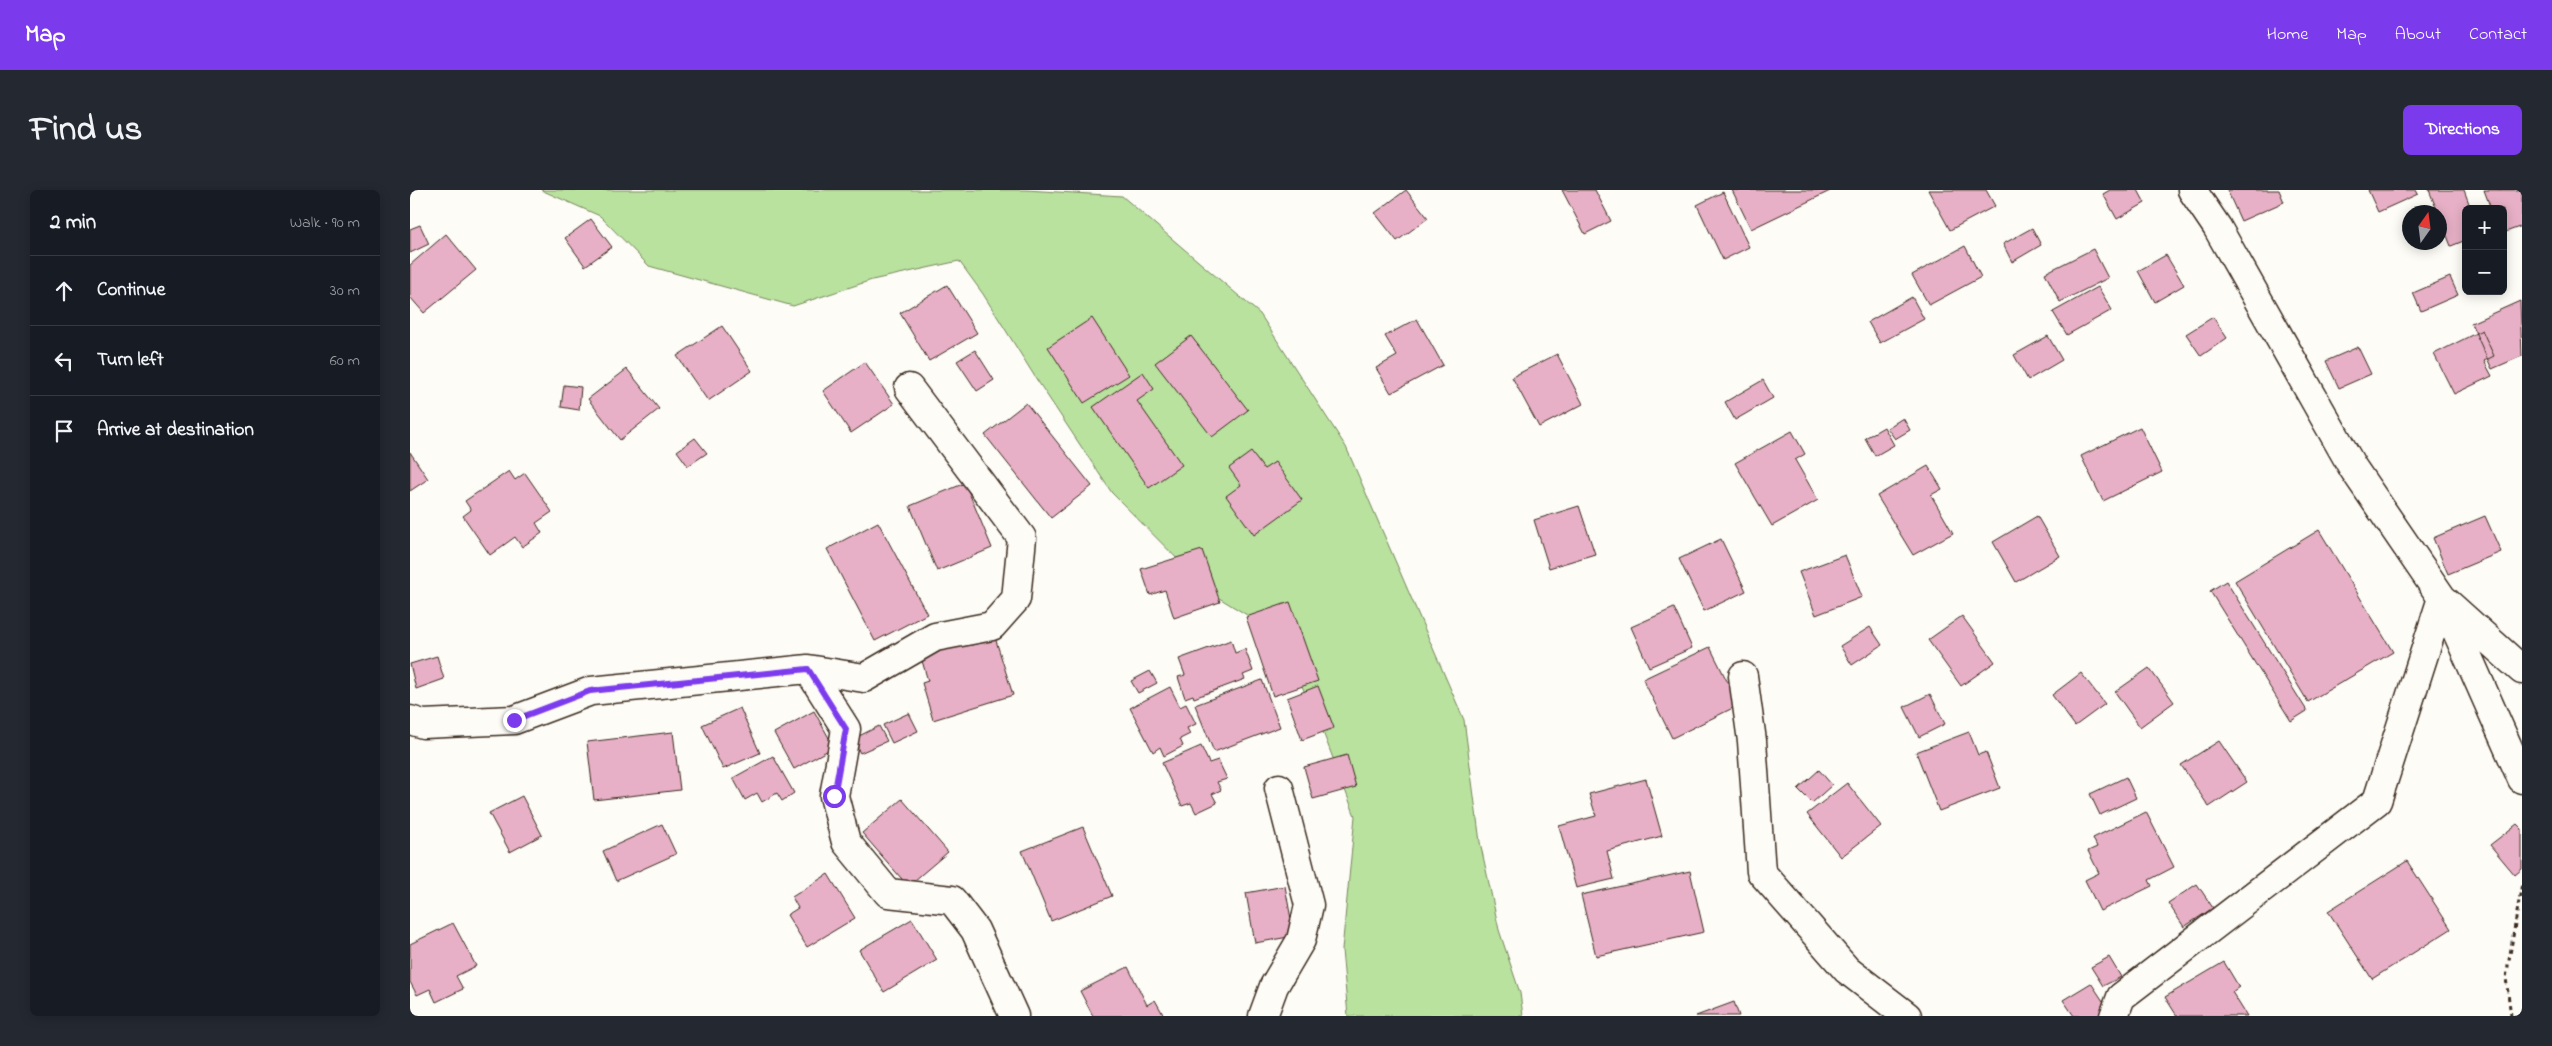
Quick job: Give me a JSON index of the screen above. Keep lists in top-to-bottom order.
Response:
{
  "north": "top",
  "page": {
    "header": "Map",
    "nav": [
      "Home",
      "Map",
      "About",
      "Contact"
    ],
    "title": "Find us",
    "buttons": "Directions",
    "heading": ["2 min", "Walk · 90 m"],
    "map_buttons": ["+", "−"],
    "list": [
      ["Continue", "30 m"],
      ["Turn left", "60 m"],
      "Arrive at destination"
    ]
  }
}
